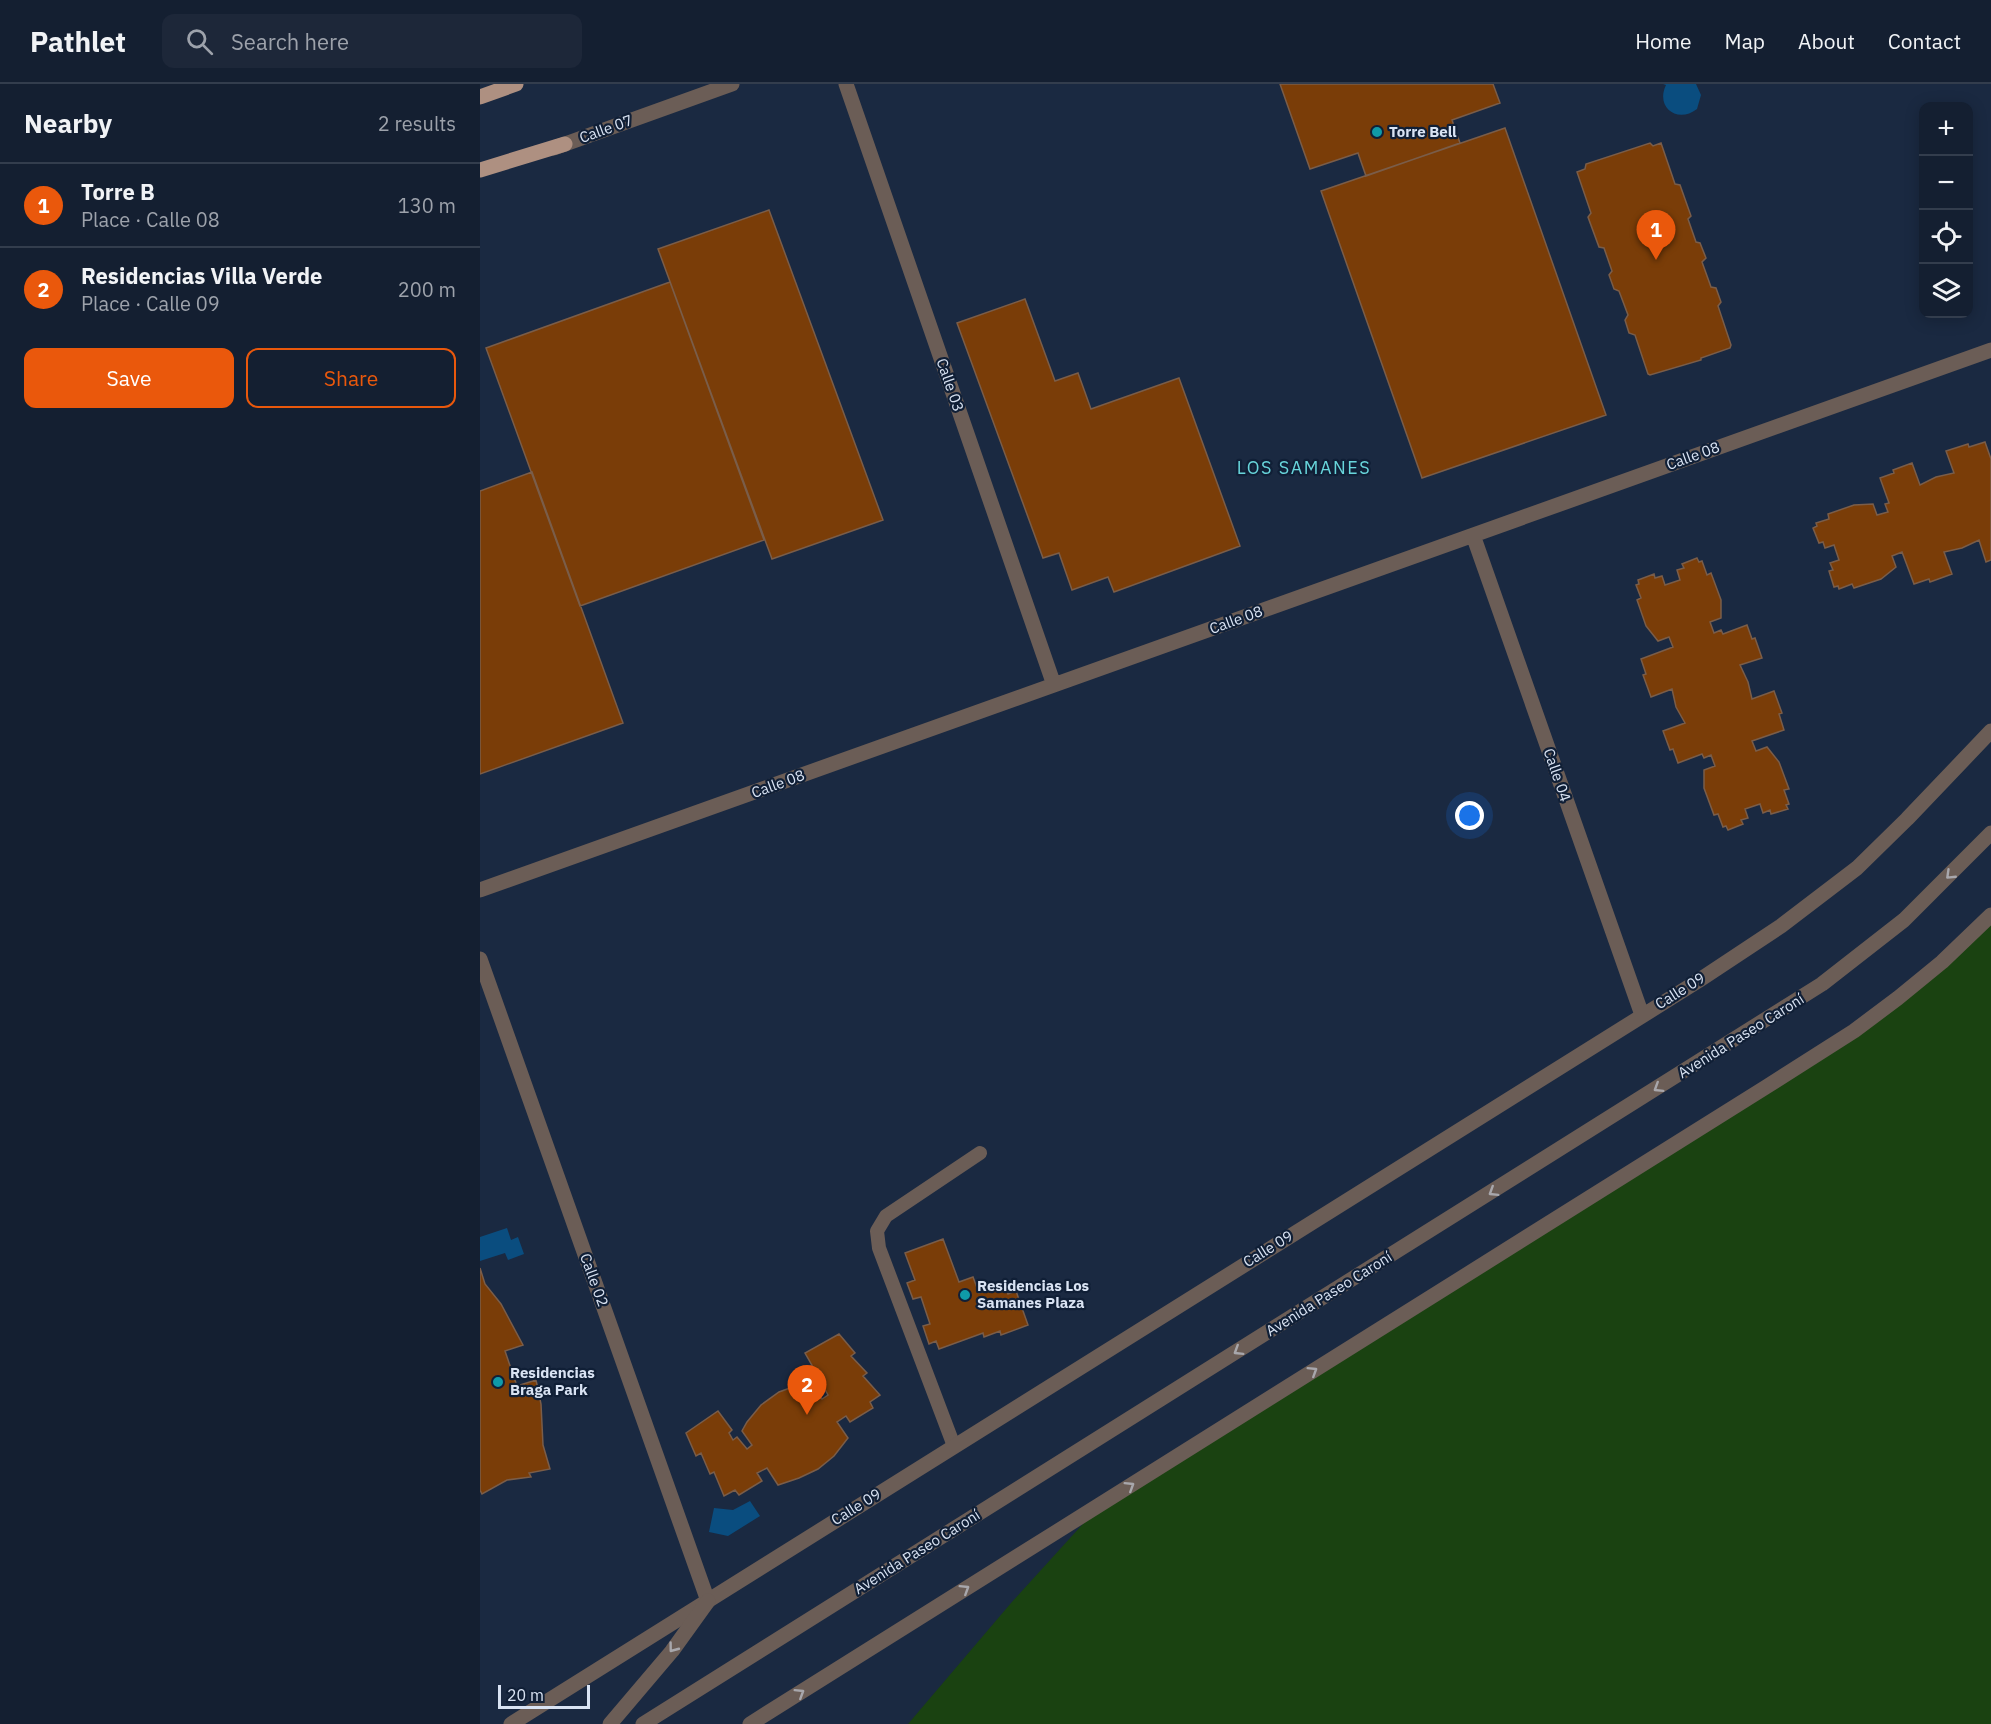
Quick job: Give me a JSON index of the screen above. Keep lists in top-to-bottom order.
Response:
{
  "streets": {
    "street": [
      "Calle 07",
      "Calle 03",
      "Calle 08",
      "Calle 04",
      "Calle 09",
      "Avenida Paseo Caroní",
      "Calle 02"
    ]
  },
  "crossings": [
    ["Calle 03", "Calle 08"],
    ["Calle 08", "Calle 04"],
    ["Calle 04", "Calle 09"],
    ["Calle 09", "Calle 02"]
  ],
  "districts": ["LOS SAMANES"],
  "places": ["Torre Bell", "Residencias Los Samanes Plaza", "Residencias Braga Park"],
  "scale_bar": "20 m",
  "page": {
    "header": "Pathlet",
    "search": "Search here",
    "nav": [
      "Home",
      "Map",
      "About",
      "Contact"
    ],
    "heading": ["Nearby", "2 results"],
    "map_buttons": ["+", "−"],
    "list": [
      {
        "mark": "1",
        "name": "Torre B",
        "note": "Place · Calle 08",
        "value": "130 m"
      },
      {
        "mark": "2",
        "name": "Residencias Villa Verde",
        "note": "Place · Calle 09",
        "value": "200 m"
      }
    ],
    "pins": ["1", "2"],
    "buttons": ["Save", "Share"],
    "scale": "20 m"
  }
}
